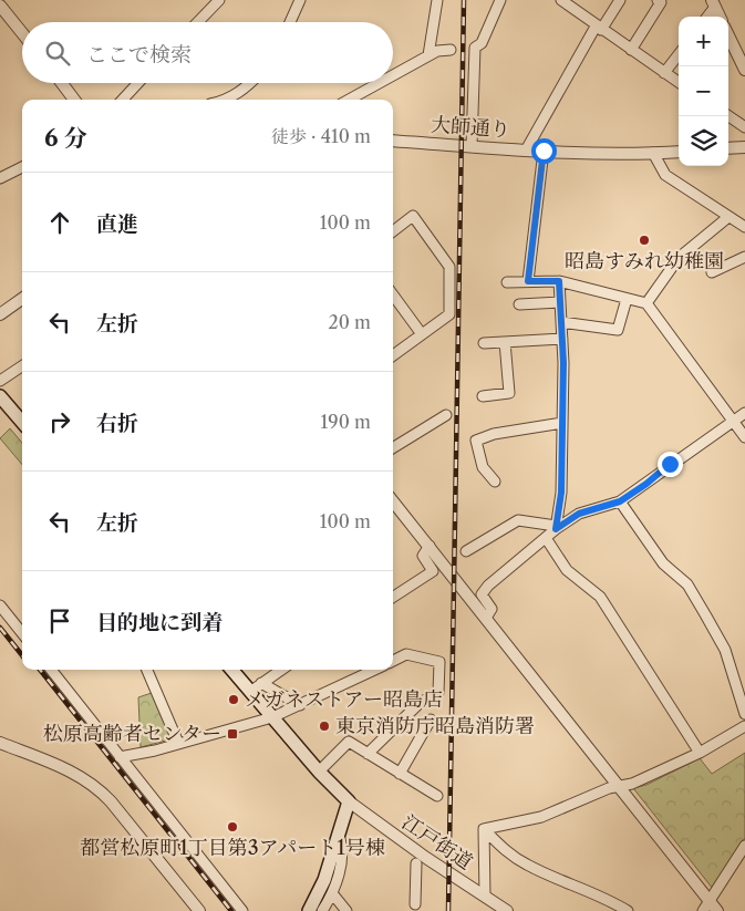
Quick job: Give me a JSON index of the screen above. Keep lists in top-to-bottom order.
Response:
{
  "streets": {
    "street": ["大師通り", "江戸街道"]
  },
  "places": {
    "other": [
      "昭島すみれ幼稚園",
      "メガネストアー昭島店",
      "東京消防庁昭島消防署",
      "都営松原町1丁目第3アパート1号棟"
    ],
    "transit": ["松原高齢者センター"]
  },
  "page": {
    "map_buttons": ["+", "−"],
    "search": "ここで検索",
    "heading": ["6 分", "徒歩 · 410 m"],
    "list": [
      ["直進", "100 m"],
      ["左折", "20 m"],
      ["右折", "190 m"],
      ["左折", "100 m"],
      "目的地に到着"
    ]
  }
}
